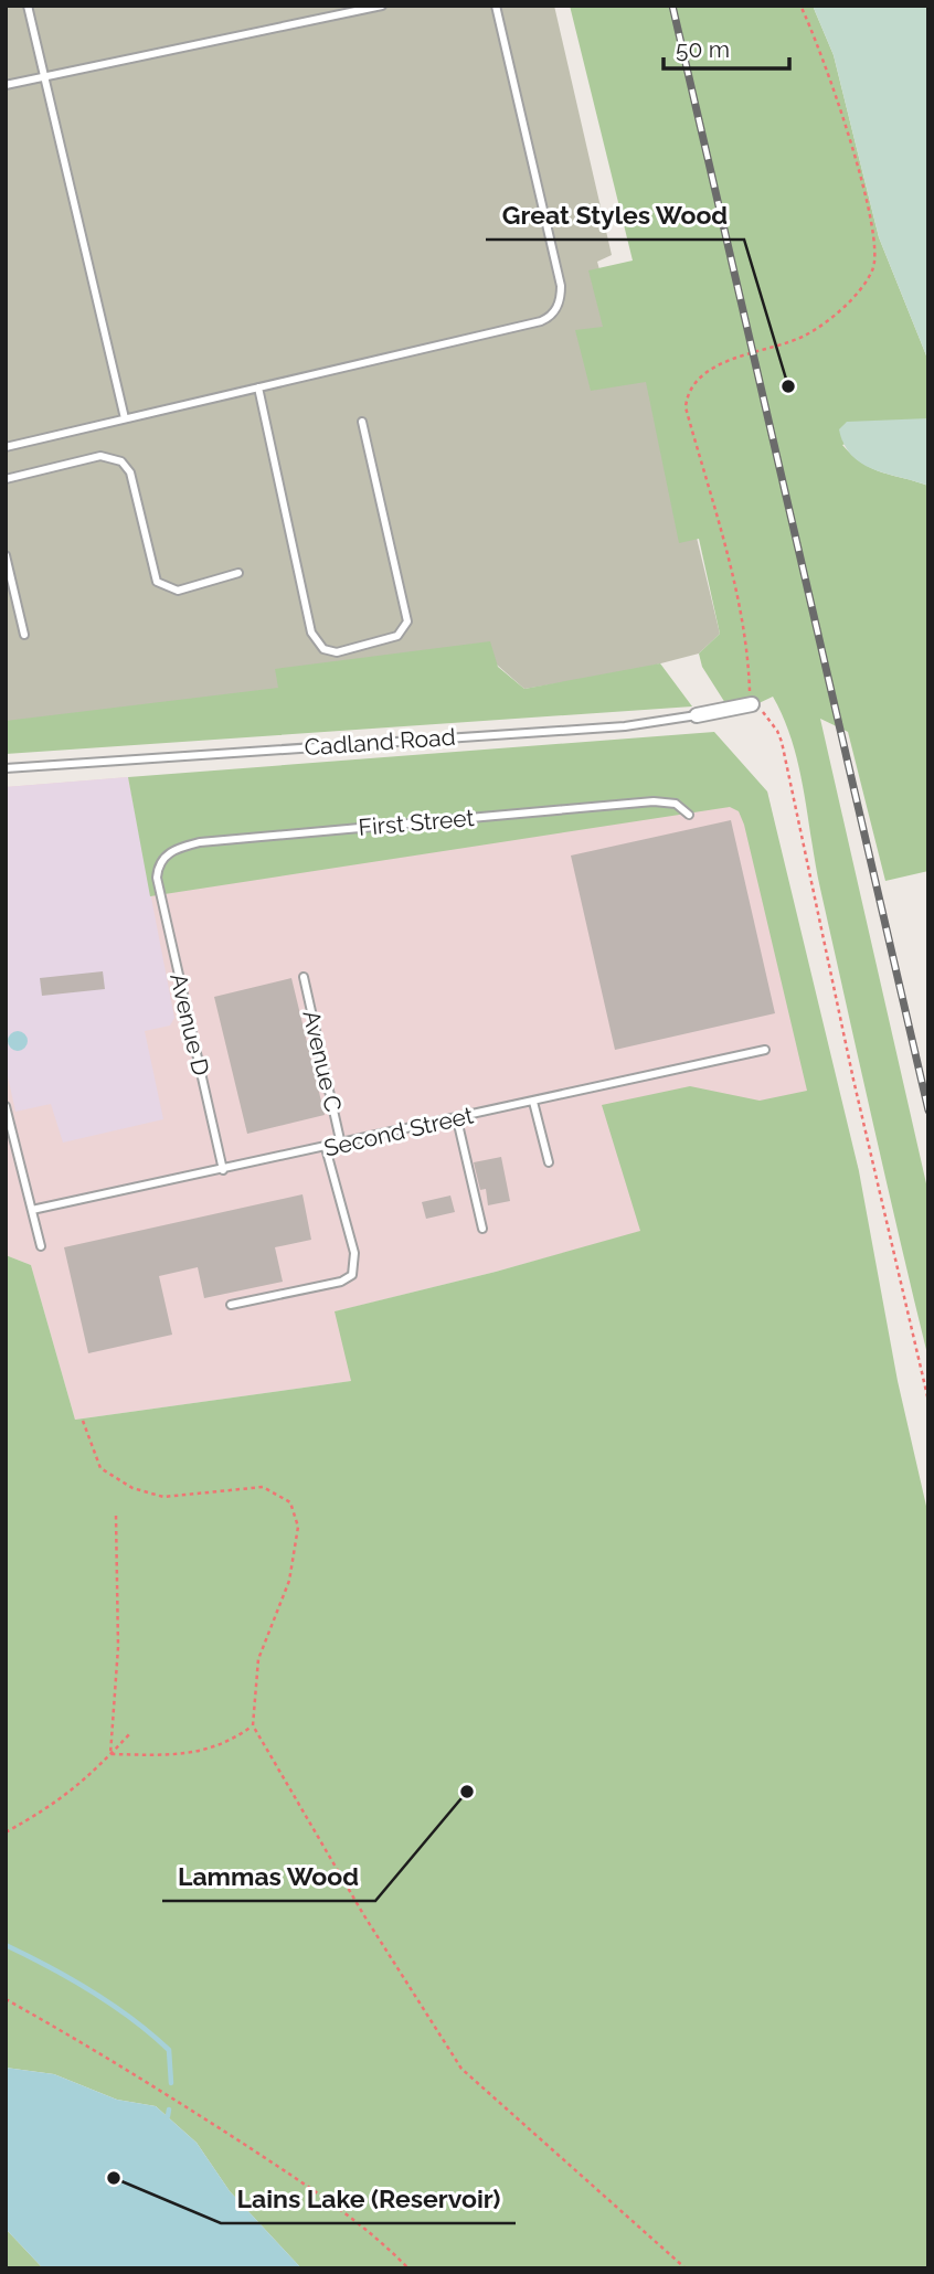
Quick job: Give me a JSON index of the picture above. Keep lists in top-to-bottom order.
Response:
{
  "streets": {
    "street": ["Cadland Road"],
    "lane": [
      "First Street",
      "Avenue D",
      "Avenue C",
      "Second Street"
    ]
  },
  "crossings": [
    ["First Street", "Avenue D"],
    ["Avenue D", "Second Street"],
    ["Avenue C", "Second Street"]
  ],
  "places": ["Great Styles Wood", "Lammas Wood", "Lains Lake (Reservoir)"],
  "scale_bar": "50 m"
}
